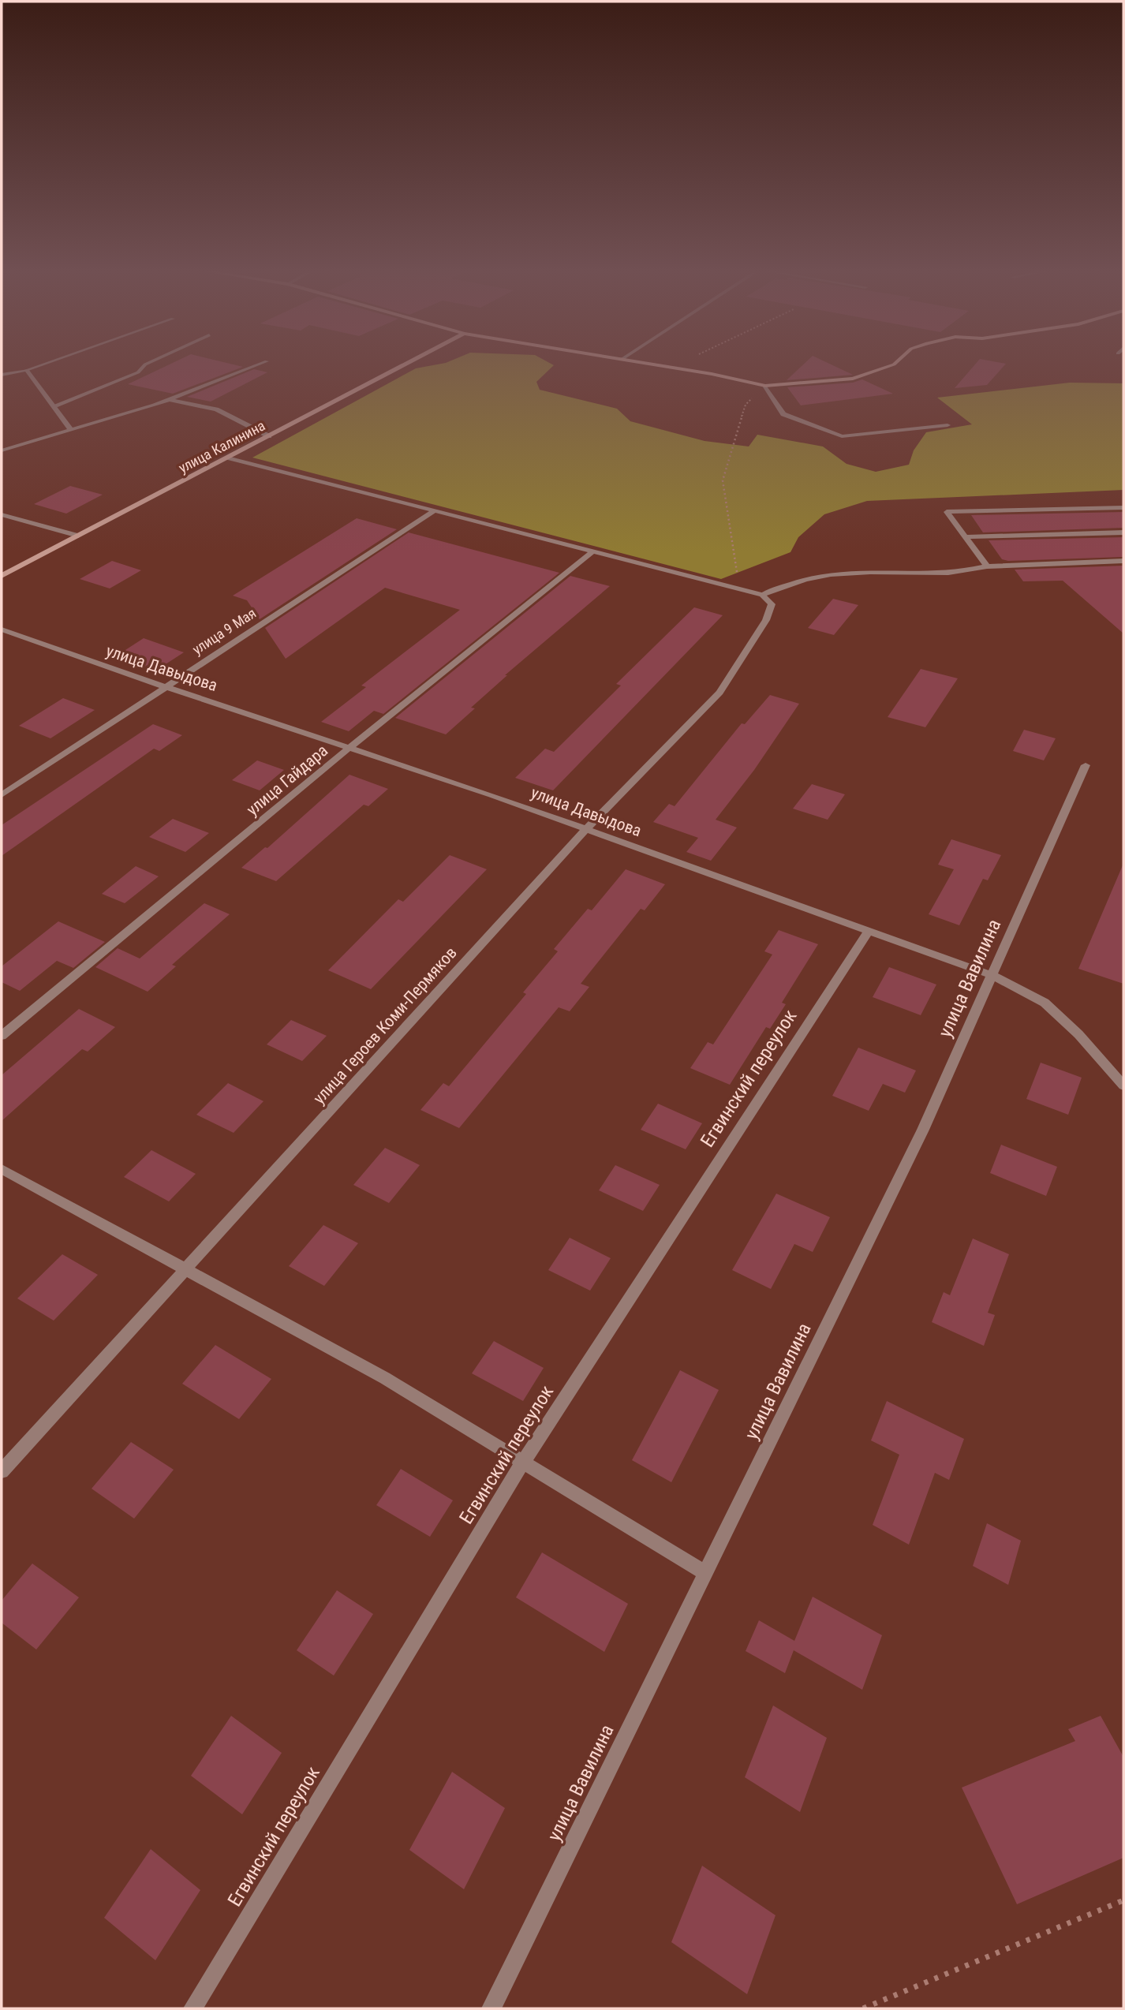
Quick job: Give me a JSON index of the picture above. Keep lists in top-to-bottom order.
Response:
{
  "streets": {
    "street": [
      "улица Калинина",
      "улица 9 Мая",
      "улица Давыдова",
      "улица Гайдара",
      "улица Вавилина",
      "улица Героев Коми-Пермяков",
      "Егвинский переулок"
    ]
  },
  "crossings": [
    ["улица 9 Мая", "улица Давыдова"],
    ["улица Давыдова", "улица Гайдара"],
    ["улица Давыдова", "улица Вавилина"],
    ["улица Давыдова", "улица Героев Коми-Пермяков"],
    ["улица Давыдова", "Егвинский переулок"]
  ]
}
